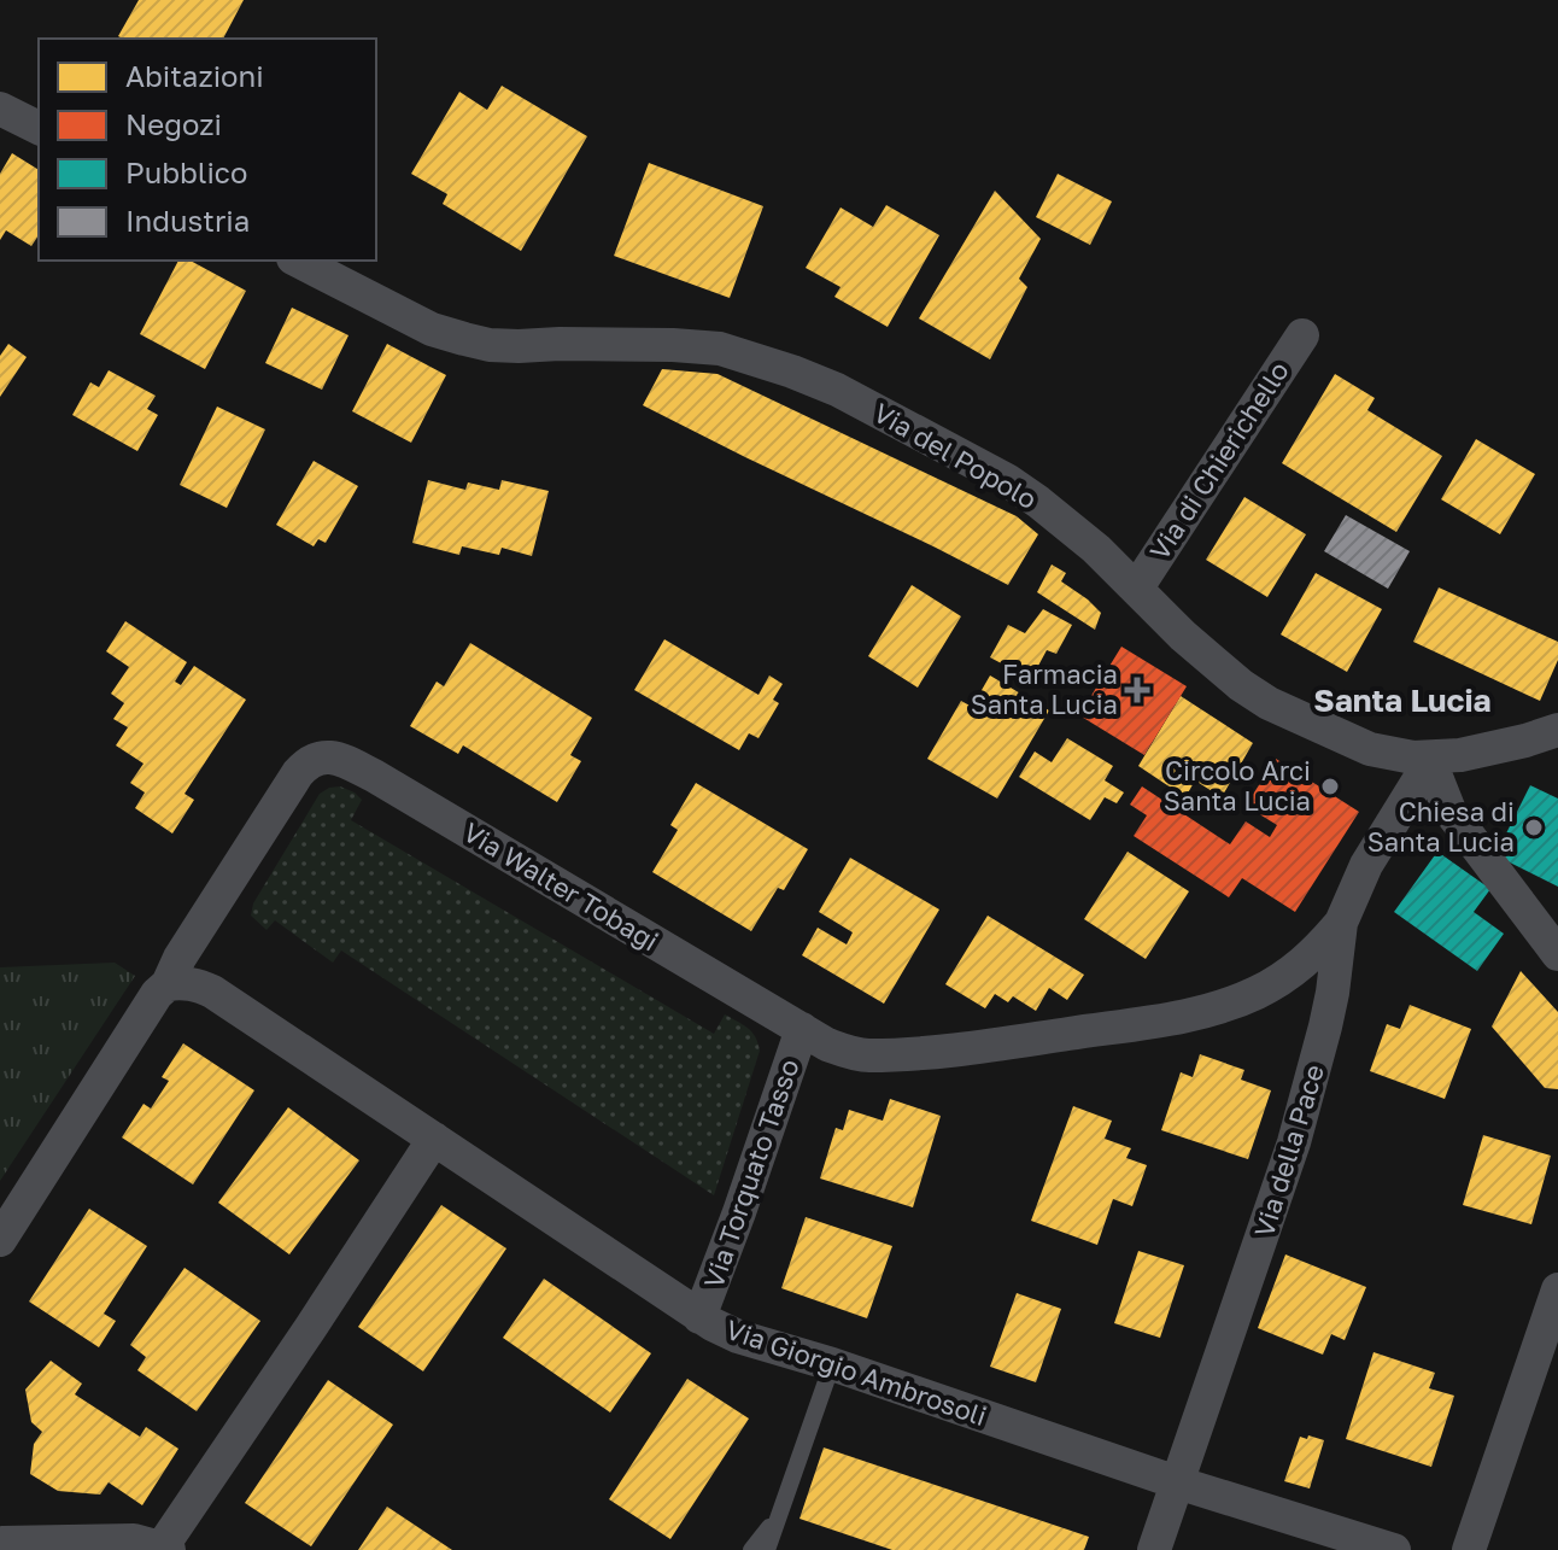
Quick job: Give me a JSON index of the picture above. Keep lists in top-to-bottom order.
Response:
{
  "streets": {
    "street": [
      "Via del Popolo",
      "Via di Chierichello",
      "Via Walter Tobagi",
      "Via della Pace",
      "Via Torquato Tasso",
      "Via Giorgio Ambrosoli"
    ]
  },
  "crossings": [
    ["Via del Popolo", "Via di Chierichello"],
    ["Via del Popolo", "Via della Pace"],
    ["Via Walter Tobagi", "Via della Pace"],
    ["Via Walter Tobagi", "Via Torquato Tasso"],
    ["Via Walter Tobagi", "Via Giorgio Ambrosoli"],
    ["Via della Pace", "Via Giorgio Ambrosoli"],
    ["Via Torquato Tasso", "Via Giorgio Ambrosoli"]
  ],
  "districts": ["Santa Lucia"],
  "places": {
    "health": ["Farmacia Santa Lucia"],
    "other": ["Circolo Arci Santa Lucia", "Chiesa di Santa Lucia"]
  },
  "legend": [
    "Abitazioni",
    "Negozi",
    "Pubblico",
    "Industria"
  ]
}
